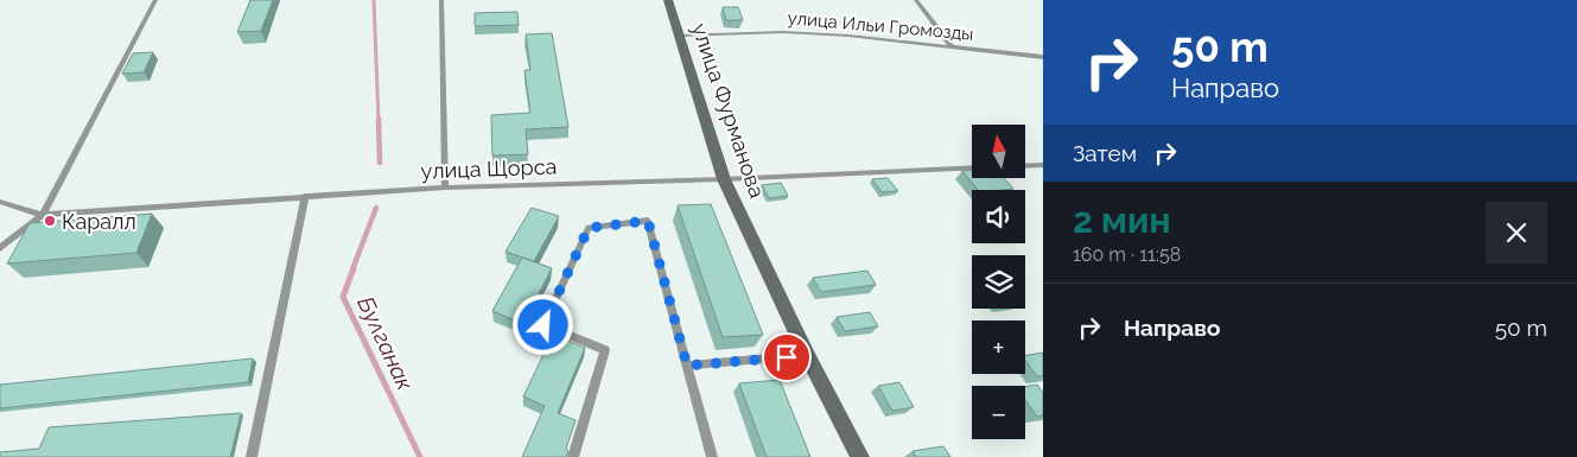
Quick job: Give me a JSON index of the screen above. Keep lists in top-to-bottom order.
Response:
{
  "streets": {
    "main road": ["улица Фурманова"],
    "lane": ["улица Ильи Громозды", "улица Щорса"]
  },
  "crossings": [
    ["улица Ильи Громозды", "улица Фурманова"],
    ["улица Фурманова", "улица Щорса"]
  ],
  "water": ["Булганак"],
  "places": ["Каралл"],
  "north": "top",
  "page": {
    "turn": ["50 m", "Направо"],
    "map_buttons": ["+", "−"],
    "then": "Затем",
    "heading": ["2 мин", "160 m · 11:58"],
    "list": [
      {
        "name": "Направо",
        "value": "50 m"
      }
    ]
  }
}
